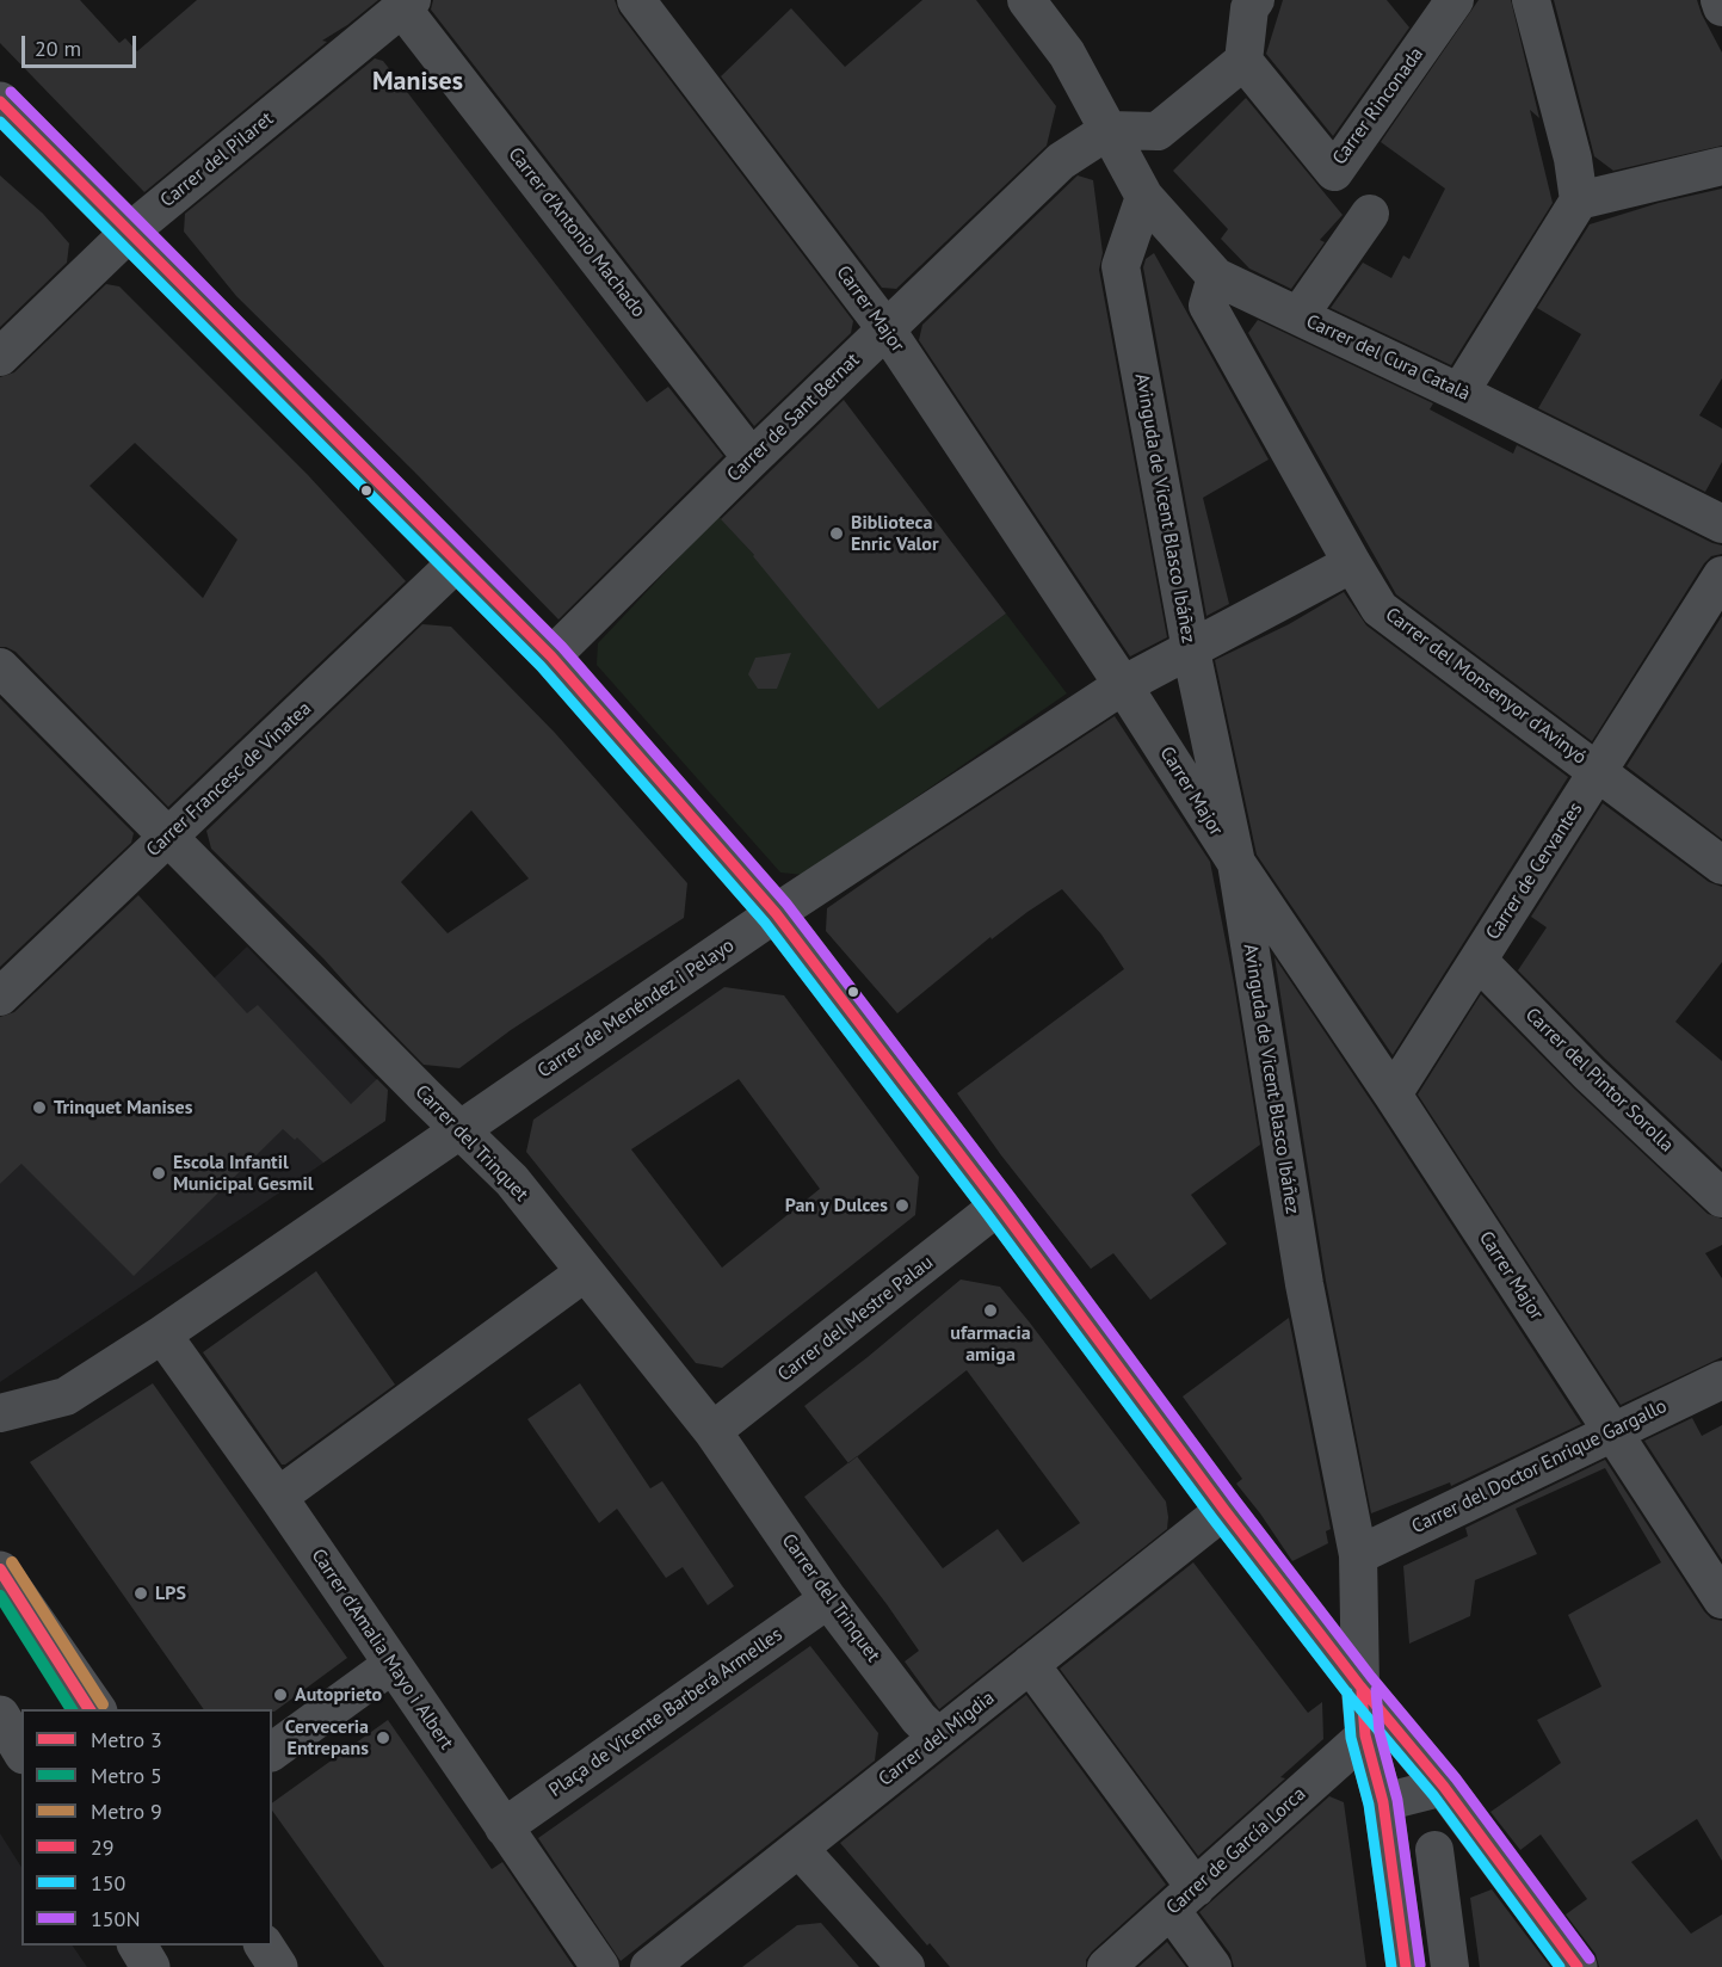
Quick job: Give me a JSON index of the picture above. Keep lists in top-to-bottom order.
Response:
{
  "streets": {
    "main road": ["Avinguda de Vicent Blasco Ibáñez"],
    "street": [
      "Carrer Rinconada",
      "Carrer del Pilaret",
      "Carrer d'Antonio Machado",
      "Carrer Major",
      "Carrer del Cura Català",
      "Carrer de Sant Bernat",
      "Carrer del Monsenyor d'Avinyó",
      "Carrer Francesc de Vinatea",
      "Carrer de Cervantes",
      "Carrer de Menéndez i Pelayo",
      "Carrer del Pintor Sorolla",
      "Carrer del Trinquet",
      "Carrer del Mestre Palau",
      "Carrer del Doctor Enrique Gargallo",
      "Carrer d'Amalia Mayo i Albert",
      "Plaça de Vicente Barberá Armelles",
      "Carrer del Migdia",
      "Carrer de García Lorca"
    ]
  },
  "crossings": [
    ["Carrer del Pilaret", "Carrer d'Antonio Machado"],
    ["Carrer d'Antonio Machado", "Carrer de Sant Bernat"],
    ["Carrer Major", "Carrer de Sant Bernat"],
    ["Carrer Major", "Avinguda de Vicent Blasco Ibáñez"],
    ["Carrer Major", "Carrer de Cervantes"],
    ["Carrer Major", "Carrer de Menéndez i Pelayo"],
    ["Carrer Major", "Carrer del Doctor Enrique Gargallo"],
    ["Carrer del Cura Català", "Carrer de Sant Bernat"],
    ["Carrer del Cura Català", "Avinguda de Vicent Blasco Ibáñez"],
    ["Carrer del Cura Català", "Carrer del Monsenyor d'Avinyó"],
    ["Avinguda de Vicent Blasco Ibáñez", "Carrer de Menéndez i Pelayo"],
    ["Avinguda de Vicent Blasco Ibáñez", "Carrer del Doctor Enrique Gargallo"],
    ["Avinguda de Vicent Blasco Ibáñez", "Carrer de García Lorca"],
    ["Carrer del Monsenyor d'Avinyó", "Carrer de Cervantes"],
    ["Carrer del Monsenyor d'Avinyó", "Carrer de Menéndez i Pelayo"],
    ["Carrer Francesc de Vinatea", "Carrer del Trinquet"],
    ["Carrer de Cervantes", "Carrer del Pintor Sorolla"],
    ["Carrer de Menéndez i Pelayo", "Carrer del Trinquet"],
    ["Carrer de Menéndez i Pelayo", "Carrer d'Amalia Mayo i Albert"],
    ["Carrer del Trinquet", "Carrer del Mestre Palau"],
    ["Carrer del Trinquet", "Plaça de Vicente Barberá Armelles"],
    ["Carrer del Trinquet", "Carrer del Migdia"],
    ["Carrer d'Amalia Mayo i Albert", "Plaça de Vicente Barberá Armelles"]
  ],
  "districts": ["Manises"],
  "places": [
    "Biblioteca Enric Valor",
    "Trinquet Manises",
    "Escola Infantil Municipal Gesmil",
    "Pan y Dulces",
    "ufarmacia amiga",
    "LPS",
    "Autoprieto",
    "Cerveceria Entrepans"
  ],
  "lines": [
    "transit line 150N",
    "transit line 29",
    "transit line 150",
    "metro line 9",
    "metro line 3",
    "metro line 5"
  ],
  "legend": [
    "Metro 3",
    "Metro 5",
    "Metro 9",
    "29",
    "150",
    "150N"
  ],
  "scale_bar": "20 m"
}
